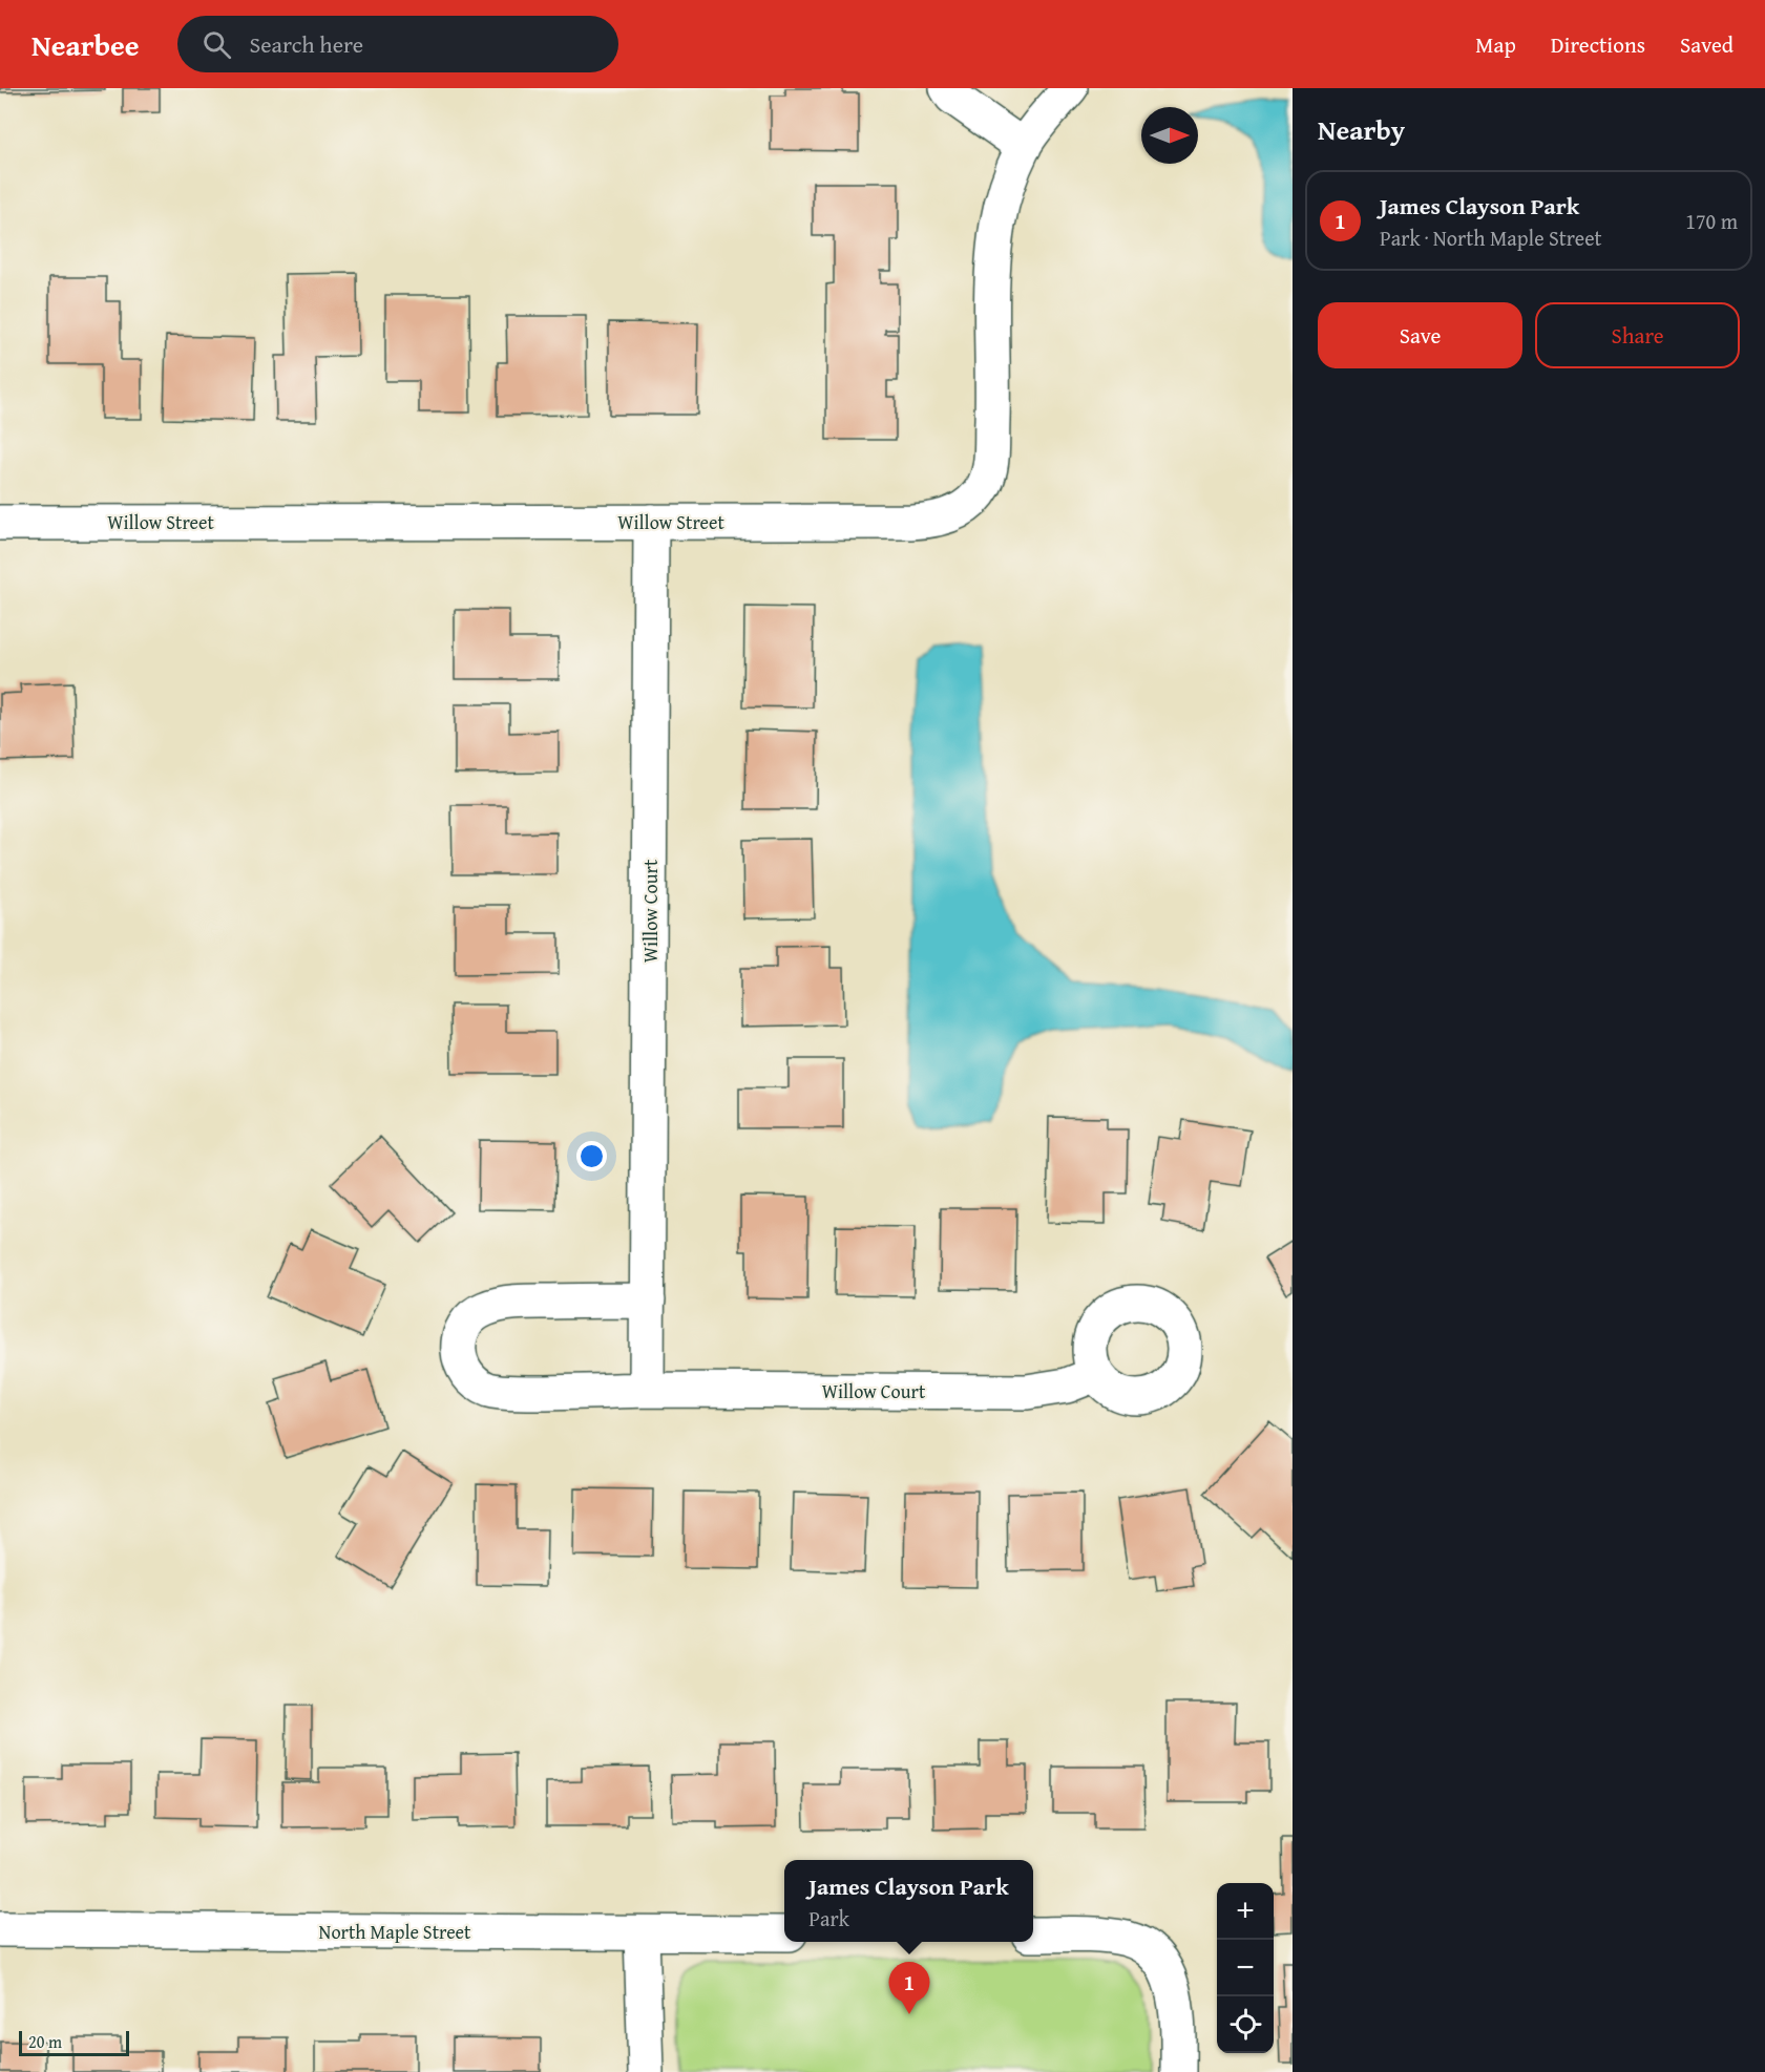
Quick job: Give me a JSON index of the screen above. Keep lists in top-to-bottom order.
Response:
{
  "streets": {
    "street": ["Willow Street", "Willow Court", "North Maple Street"]
  },
  "crossings": [
    ["Willow Street", "Willow Court"]
  ],
  "scale_bar": "20 m",
  "north": "right",
  "page": {
    "header": "Nearbee",
    "search": "Search here",
    "nav": ["Map", "Directions", "Saved"],
    "heading": "Nearby",
    "list": [
      {
        "mark": "1",
        "name": "James Clayson Park",
        "note": "Park · North Maple Street",
        "value": "170 m"
      }
    ],
    "buttons": ["Save", "Share"],
    "popup": ["James Clayson Park", "Park"],
    "map_buttons": ["+", "−"],
    "pins": "1",
    "scale": "20 m"
  }
}
